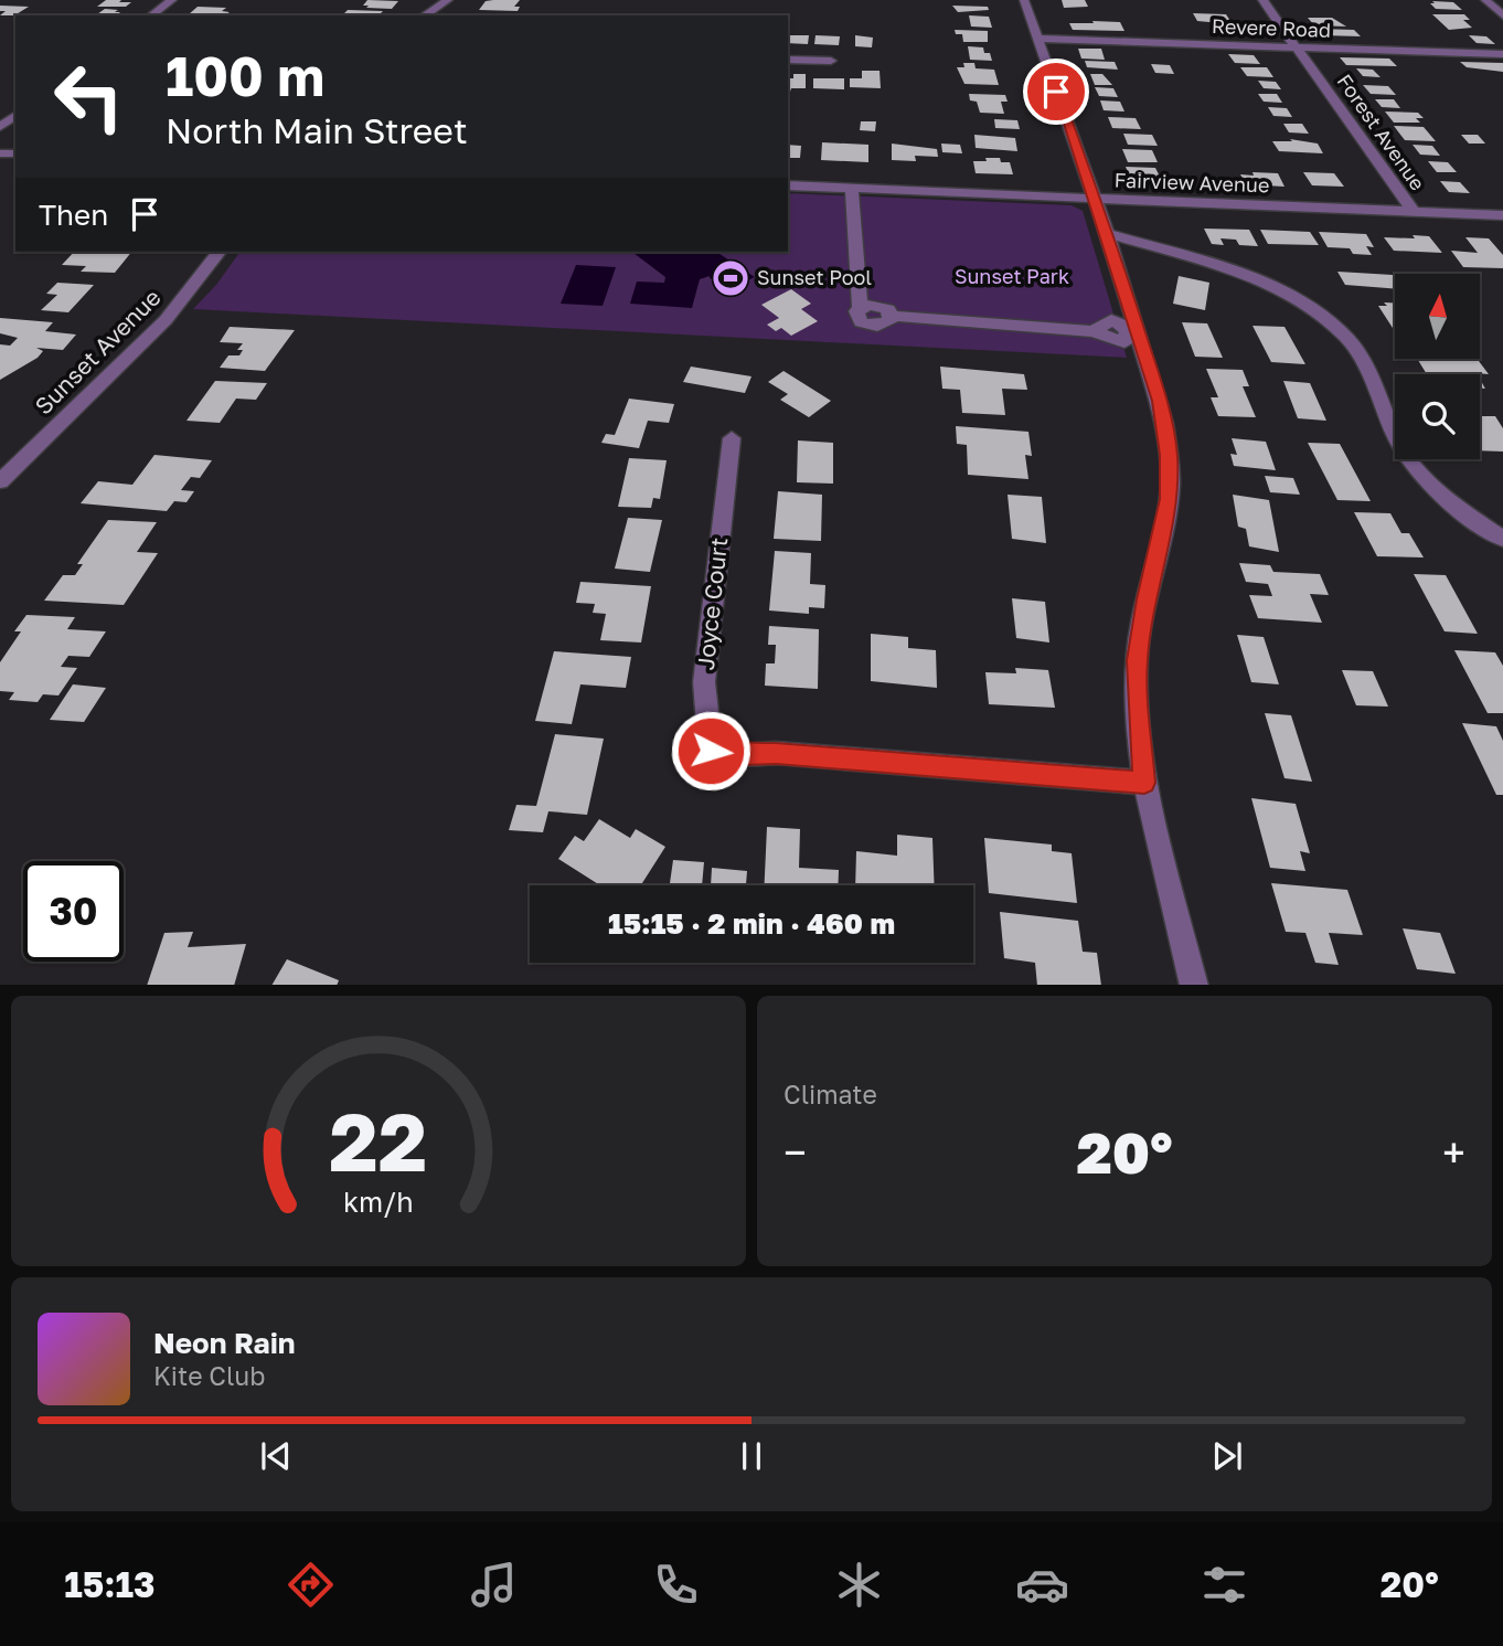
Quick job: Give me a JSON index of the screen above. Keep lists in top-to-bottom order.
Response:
{
  "streets": {
    "street": [
      "Revere Road",
      "Forest Avenue",
      "Fairview Avenue",
      "Sunset Avenue",
      "Joyce Court"
    ]
  },
  "crossings": [
    ["Revere Road", "Forest Avenue"],
    ["Forest Avenue", "Fairview Avenue"]
  ],
  "parks": ["Sunset Park"],
  "places": {
    "sports": ["Sunset Pool"]
  },
  "north": "top",
  "page": {
    "turn": ["100 m", "North Main Street"],
    "then": "Then",
    "limit": "30",
    "trip": "15:15 · 2 min · 460 m",
    "tile": "Climate",
    "heat": ["−", "20°", "+"],
    "song": ["Neon Rain", "Kite Club"],
    "tabs": ["15:13", "20°"],
    "gauge": ["22", "km/h"]
  }
}
